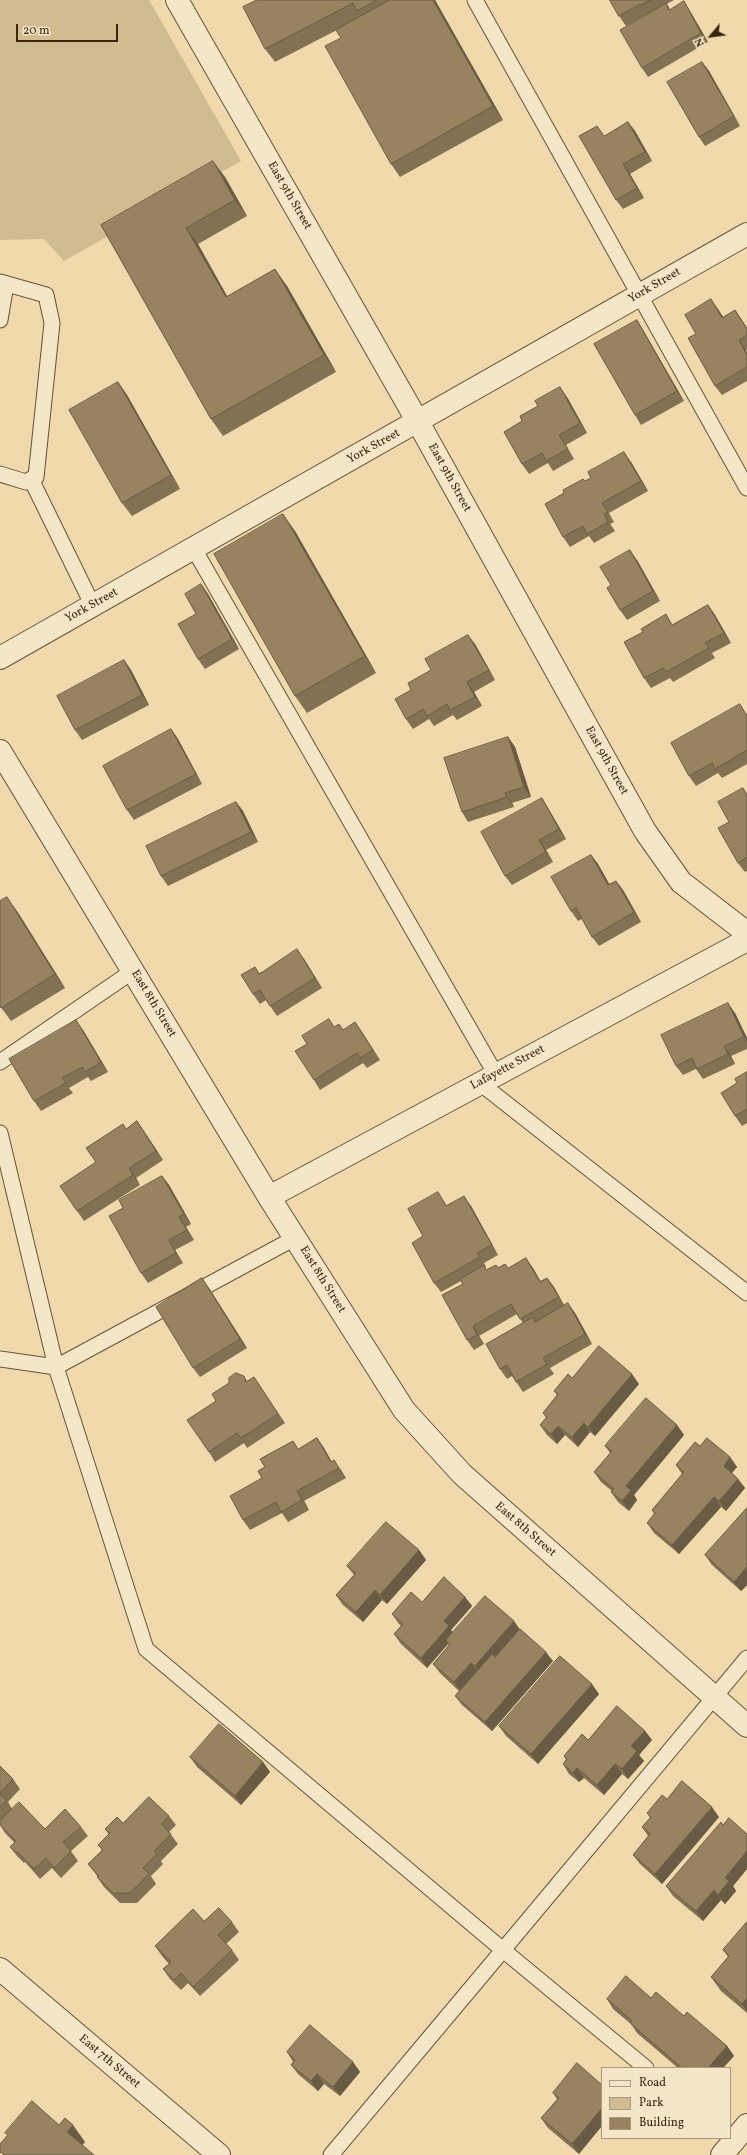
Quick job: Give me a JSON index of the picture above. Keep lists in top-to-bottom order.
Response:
{
  "streets": {
    "street": [
      "East 9th Street",
      "York Street",
      "East 8th Street",
      "Lafayette Street",
      "East 7th Street"
    ]
  },
  "crossings": [
    ["East 9th Street", "York Street"],
    ["East 8th Street", "Lafayette Street"]
  ],
  "legend": ["Road", "Park", "Building"],
  "scale_bar": "20 m",
  "north": "bottom left"
}
